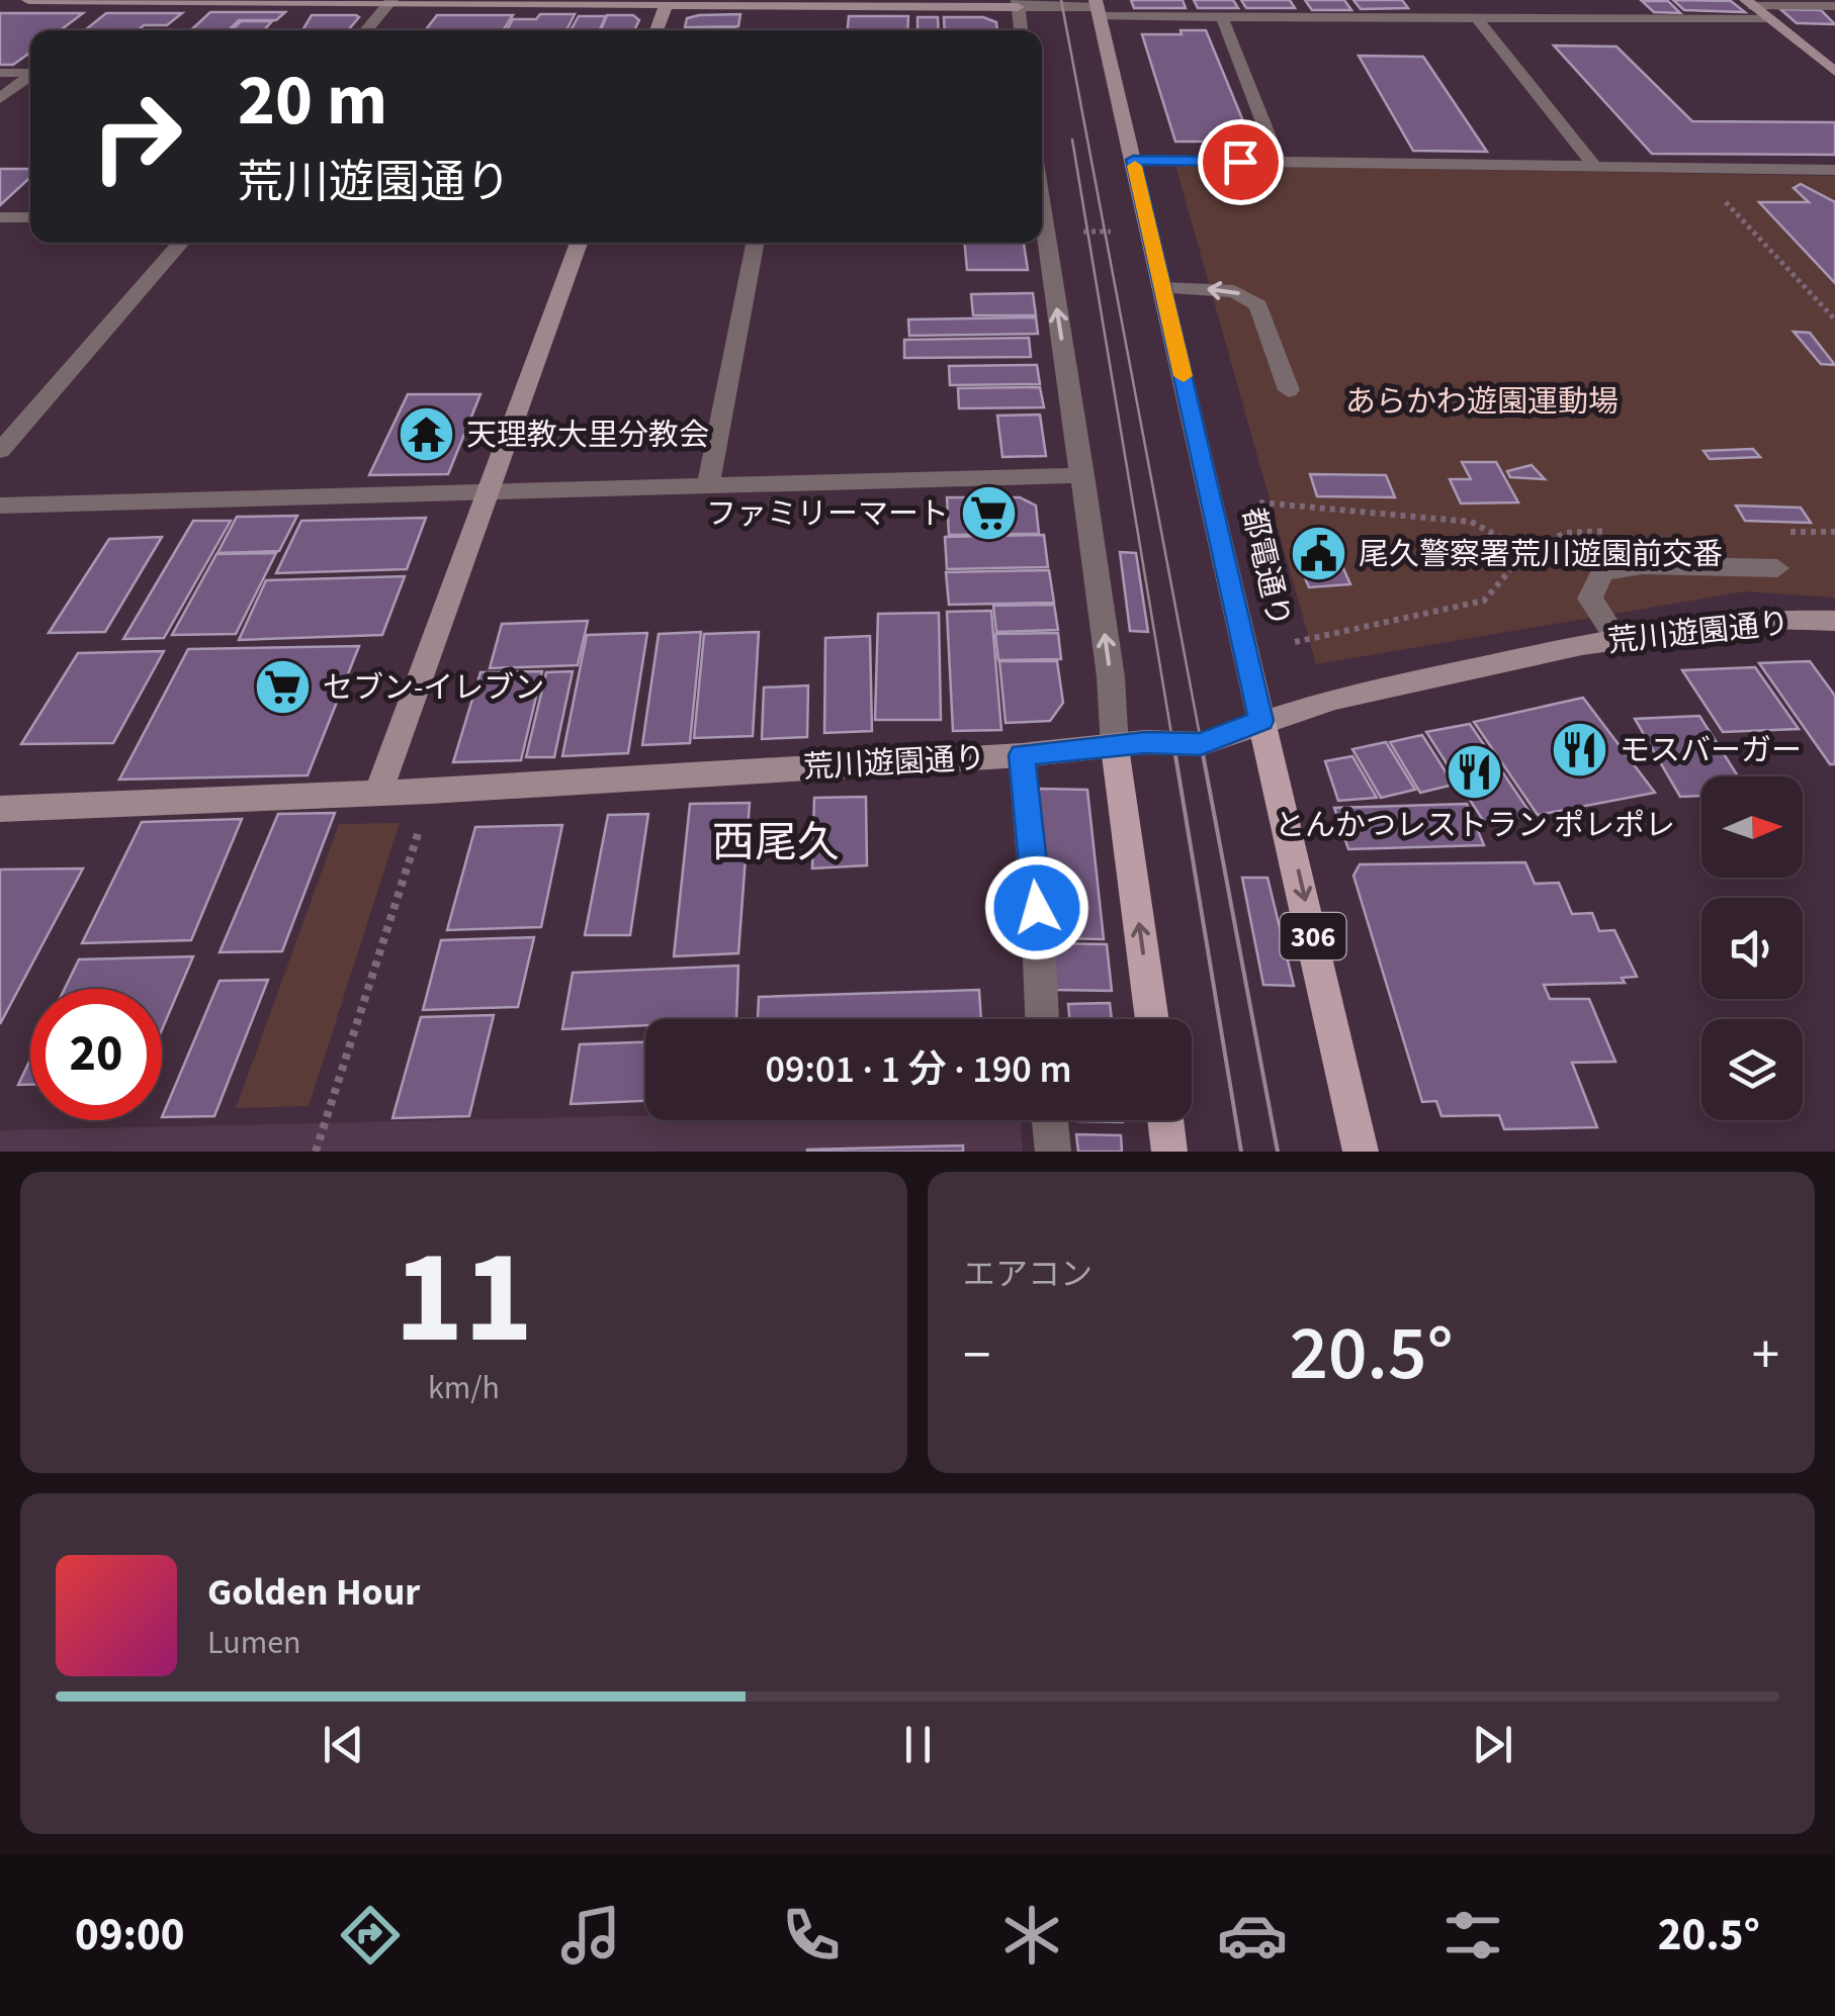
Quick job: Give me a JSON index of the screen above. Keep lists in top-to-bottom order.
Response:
{
  "streets": {
    "main road": ["都電通り", "306"],
    "street": ["荒川遊園通り"]
  },
  "crossings": [
    ["都電通り", "荒川遊園通り"]
  ],
  "one_way": ["都電通り"],
  "districts": ["西尾久"],
  "parks": ["あらかわ遊園運動場"],
  "places": {
    "temple": ["天理教大里分教会"],
    "supermarket": ["ファミリーマート", "セブン-イレブン"],
    "public building": ["尾久警察署荒川遊園前交番"],
    "restaurant": ["モスバーガー", "とんかつレストラン ポレポレ"]
  },
  "north": "right",
  "page": {
    "turn": ["20 m", "荒川遊園通り"],
    "limit": "20",
    "trip": "09:01 · 1 分 · 190 m",
    "tile": [
      ["11", "km/h"],
      "エアコン"
    ],
    "heat": ["−", "20.5°", "+"],
    "song": ["Golden Hour", "Lumen"],
    "tabs": ["09:00", "20.5°"]
  }
}
